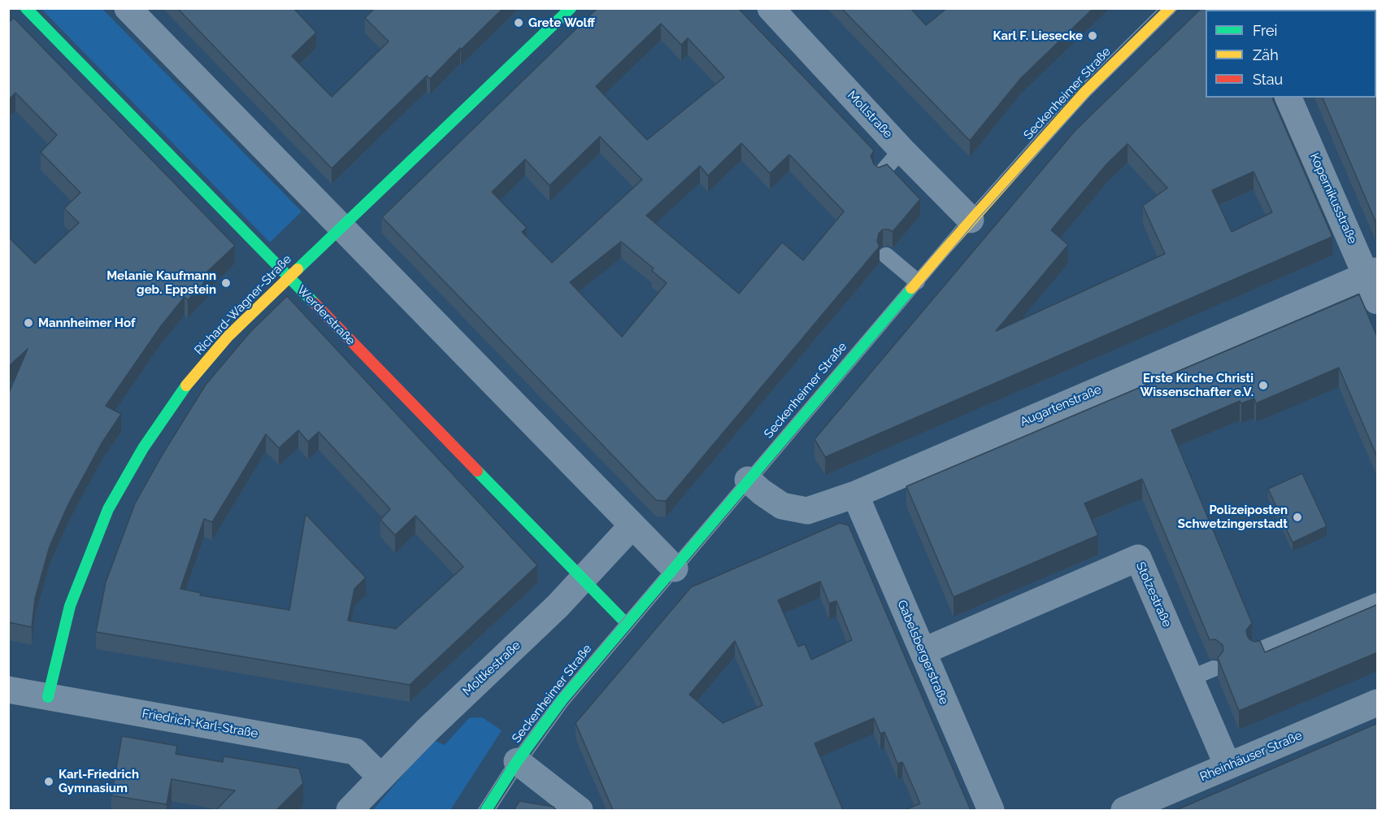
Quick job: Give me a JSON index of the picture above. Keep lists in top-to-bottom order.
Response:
{
  "streets": {
    "street": [
      "Seckenheimer Straße",
      "Mollstraße",
      "Kopernikusstraße",
      "Richard-Wagner-Straße",
      "Werderstraße",
      "Augartenstraße",
      "Stolzestraße",
      "Gabelsbergerstraße",
      "Moltkestraße",
      "Friedrich-Karl-Straße",
      "Rheinhäuser Straße"
    ]
  },
  "crossings": [
    ["Seckenheimer Straße", "Mollstraße"],
    ["Seckenheimer Straße", "Werderstraße"],
    ["Seckenheimer Straße", "Augartenstraße"],
    ["Kopernikusstraße", "Augartenstraße"],
    ["Richard-Wagner-Straße", "Werderstraße"],
    ["Richard-Wagner-Straße", "Friedrich-Karl-Straße"],
    ["Werderstraße", "Moltkestraße"],
    ["Augartenstraße", "Gabelsbergerstraße"],
    ["Stolzestraße", "Gabelsbergerstraße"],
    ["Stolzestraße", "Rheinhäuser Straße"],
    ["Moltkestraße", "Friedrich-Karl-Straße"]
  ],
  "places": [
    "Grete Wolff",
    "Karl F. Liesecke",
    "Melanie Kaufmann geb. Eppstein",
    "Mannheimer Hof",
    "Erste Kirche Christi Wissenschafter e.V.",
    "Polizeiposten Schwetzingerstadt",
    "Karl-Friedrich Gymnasium"
  ],
  "legend": ["Frei", "Zäh", "Stau"]
}
